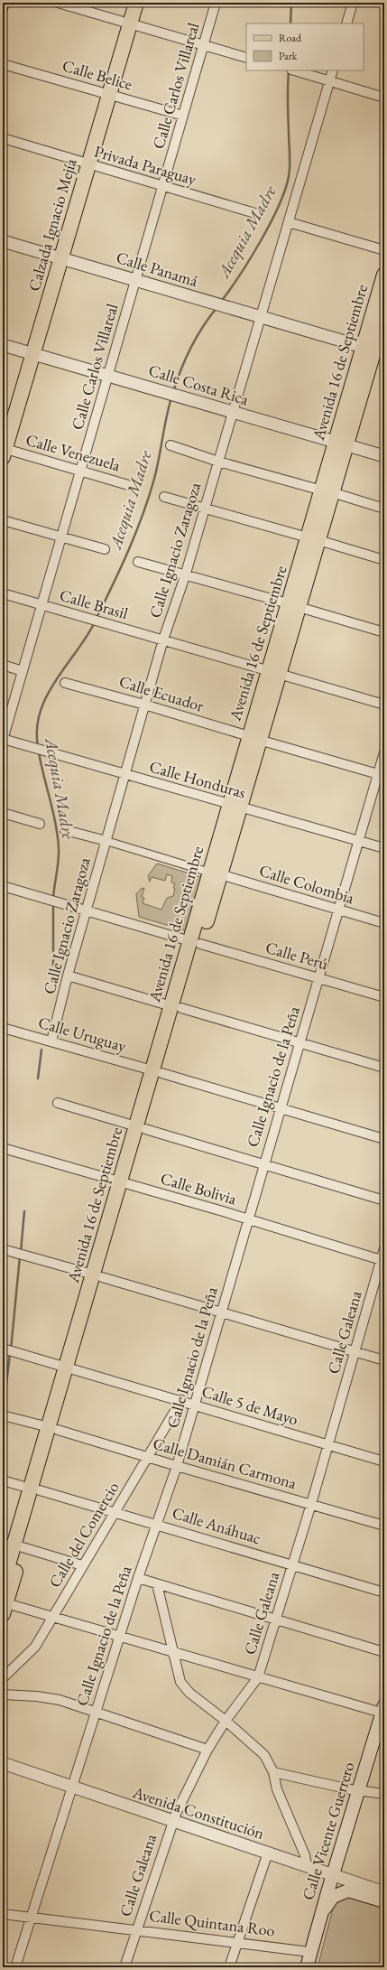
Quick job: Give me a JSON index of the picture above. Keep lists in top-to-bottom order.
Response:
{
  "streets": {
    "main road": ["Calzada Ignacio Mejía", "Avenida 16 de Septiembre", "Calle Vicente Guerrero"],
    "street": [
      "Calle Belice",
      "Calle Carlos Villareal",
      "Privada Paraguay",
      "Calle Panamá",
      "Calle Costa Rica",
      "Calle Venezuela",
      "Calle Ignacio Zaragoza",
      "Calle Brasil",
      "Calle Ecuador",
      "Calle Honduras",
      "Calle Colombia",
      "Calle Perú",
      "Calle Uruguay",
      "Calle Ignacio de la Peña",
      "Calle Bolivia",
      "Calle Galeana",
      "Calle 5 de Mayo",
      "Calle Damián Carmona",
      "Calle Anáhuac",
      "Calle del Comercio",
      "Avenida Constitución",
      "Calle Quintana Roo"
    ]
  },
  "crossings": [
    ["Calle Belice", "Calle Carlos Villareal"],
    ["Calle Belice", "Calzada Ignacio Mejía"],
    ["Calle Carlos Villareal", "Privada Paraguay"],
    ["Calle Carlos Villareal", "Calle Panamá"],
    ["Calle Carlos Villareal", "Calle Costa Rica"],
    ["Calle Carlos Villareal", "Calle Venezuela"],
    ["Calle Carlos Villareal", "Calle Brasil"],
    ["Calle Carlos Villareal", "Calle Honduras"],
    ["Privada Paraguay", "Calzada Ignacio Mejía"],
    ["Calzada Ignacio Mejía", "Calle Panamá"],
    ["Calzada Ignacio Mejía", "Calle Costa Rica"],
    ["Calzada Ignacio Mejía", "Calle Venezuela"],
    ["Calle Panamá", "Avenida 16 de Septiembre"],
    ["Calle Panamá", "Calle Ignacio Zaragoza"],
    ["Avenida 16 de Septiembre", "Calle Costa Rica"],
    ["Avenida 16 de Septiembre", "Calle Brasil"],
    ["Avenida 16 de Septiembre", "Calle Ecuador"],
    ["Avenida 16 de Septiembre", "Calle Honduras"],
    ["Avenida 16 de Septiembre", "Calle Colombia"],
    ["Avenida 16 de Septiembre", "Calle Perú"],
    ["Avenida 16 de Septiembre", "Calle Uruguay"],
    ["Avenida 16 de Septiembre", "Calle Bolivia"],
    ["Avenida 16 de Septiembre", "Calle 5 de Mayo"],
    ["Avenida 16 de Septiembre", "Calle Damián Carmona"],
    ["Avenida 16 de Septiembre", "Calle Anáhuac"],
    ["Calle Costa Rica", "Calle Ignacio Zaragoza"],
    ["Calle Ignacio Zaragoza", "Calle Brasil"],
    ["Calle Ignacio Zaragoza", "Calle Ecuador"],
    ["Calle Ignacio Zaragoza", "Calle Honduras"],
    ["Calle Ignacio Zaragoza", "Calle Colombia"],
    ["Calle Ignacio Zaragoza", "Calle Perú"],
    ["Calle Ignacio Zaragoza", "Calle Uruguay"],
    ["Calle Ecuador", "Calle Ignacio de la Peña"],
    ["Calle Honduras", "Calle Ignacio de la Peña"],
    ["Calle Colombia", "Calle Ignacio de la Peña"],
    ["Calle Perú", "Calle Ignacio de la Peña"],
    ["Calle Uruguay", "Calle Ignacio de la Peña"],
    ["Calle Ignacio de la Peña", "Calle Bolivia"],
    ["Calle Ignacio de la Peña", "Calle 5 de Mayo"],
    ["Calle Ignacio de la Peña", "Calle Damián Carmona"],
    ["Calle Ignacio de la Peña", "Calle Anáhuac"],
    ["Calle Ignacio de la Peña", "Avenida Constitución"],
    ["Calle Ignacio de la Peña", "Calle Quintana Roo"],
    ["Calle Bolivia", "Calle Galeana"],
    ["Calle Galeana", "Calle 5 de Mayo"],
    ["Calle Galeana", "Calle Damián Carmona"],
    ["Calle Galeana", "Calle Anáhuac"],
    ["Calle Galeana", "Avenida Constitución"],
    ["Calle Galeana", "Calle Quintana Roo"],
    ["Calle 5 de Mayo", "Calle del Comercio"],
    ["Calle Damián Carmona", "Calle del Comercio"],
    ["Calle Anáhuac", "Calle del Comercio"],
    ["Avenida Constitución", "Calle Vicente Guerrero"],
    ["Calle Vicente Guerrero", "Calle Quintana Roo"]
  ],
  "water": ["Acequia Madre"],
  "legend": ["Road", "Park"]
}
